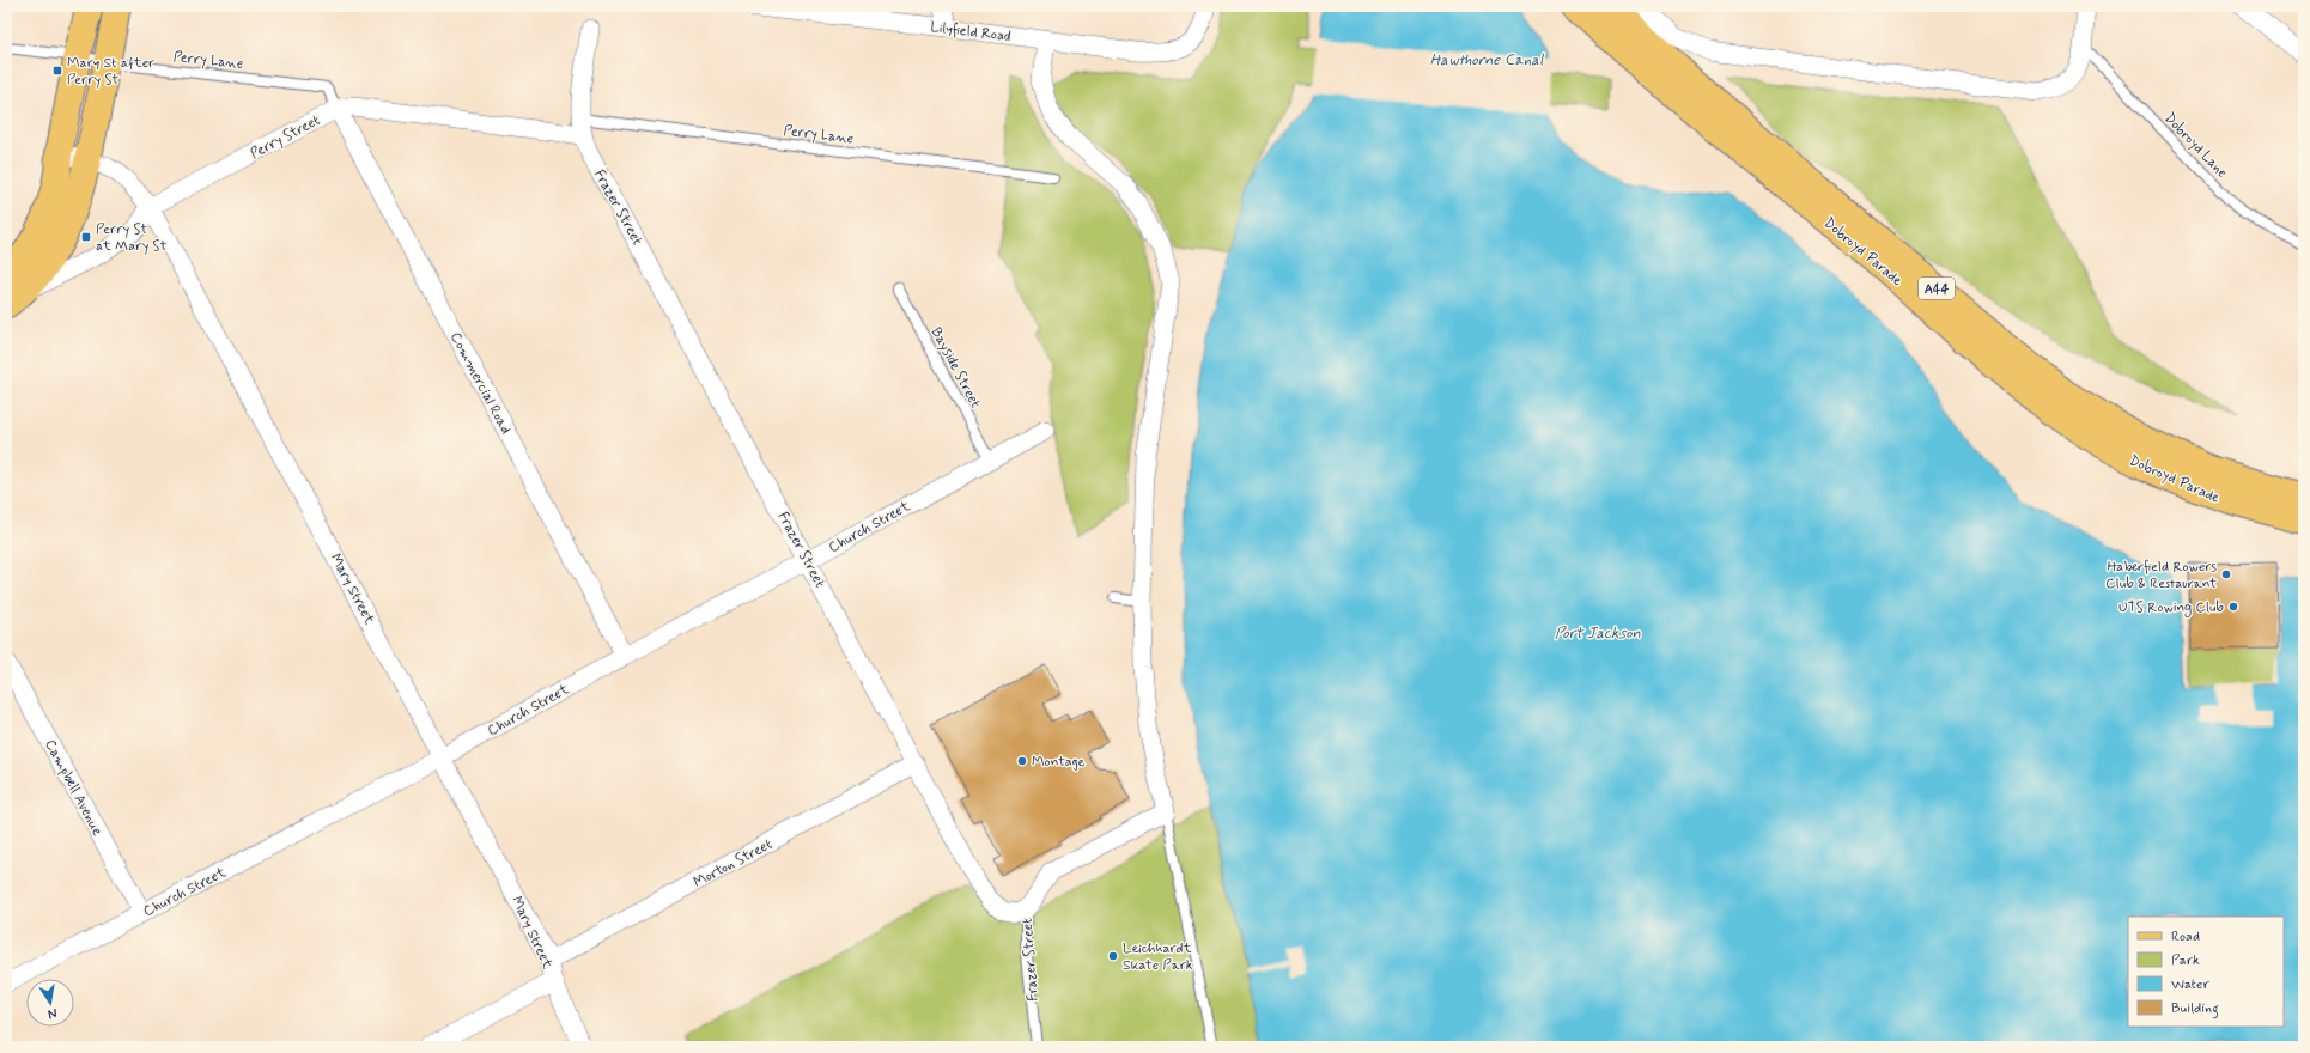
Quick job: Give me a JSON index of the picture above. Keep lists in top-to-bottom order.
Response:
{
  "streets": {
    "main road": ["Dobroyd Parade", "A44"],
    "street": [
      "Lilyfield Road",
      "Perry Street",
      "Frazer Street",
      "Commercial Road",
      "Church Street",
      "Mary Street",
      "Campbell Avenue",
      "Morton Street"
    ],
    "lane": ["Perry Lane", "Dobroyd Lane", "Bayside Street"]
  },
  "crossings": [
    ["Perry Lane", "Perry Street"],
    ["Perry Lane", "Frazer Street"],
    ["Perry Lane", "Commercial Road"],
    ["Perry Street", "Frazer Street"],
    ["Perry Street", "Commercial Road"],
    ["Perry Street", "Mary Street"],
    ["Frazer Street", "Church Street"],
    ["Frazer Street", "Morton Street"],
    ["Bayside Street", "Church Street"],
    ["Commercial Road", "Church Street"],
    ["Church Street", "Mary Street"],
    ["Church Street", "Campbell Avenue"],
    ["Mary Street", "Morton Street"]
  ],
  "water": ["Hawthorne Canal", "Port Jackson"],
  "places": {
    "transit": ["Mary St after Perry St", "Perry St at Mary St"],
    "other": [
      "Haberfield Rowers Club & Restaurant",
      "UTS Rowing Club",
      "Montage",
      "Leichhardt Skate Park"
    ]
  },
  "legend": [
    "Road",
    "Park",
    "Water",
    "Building"
  ],
  "north": "bottom"
}
